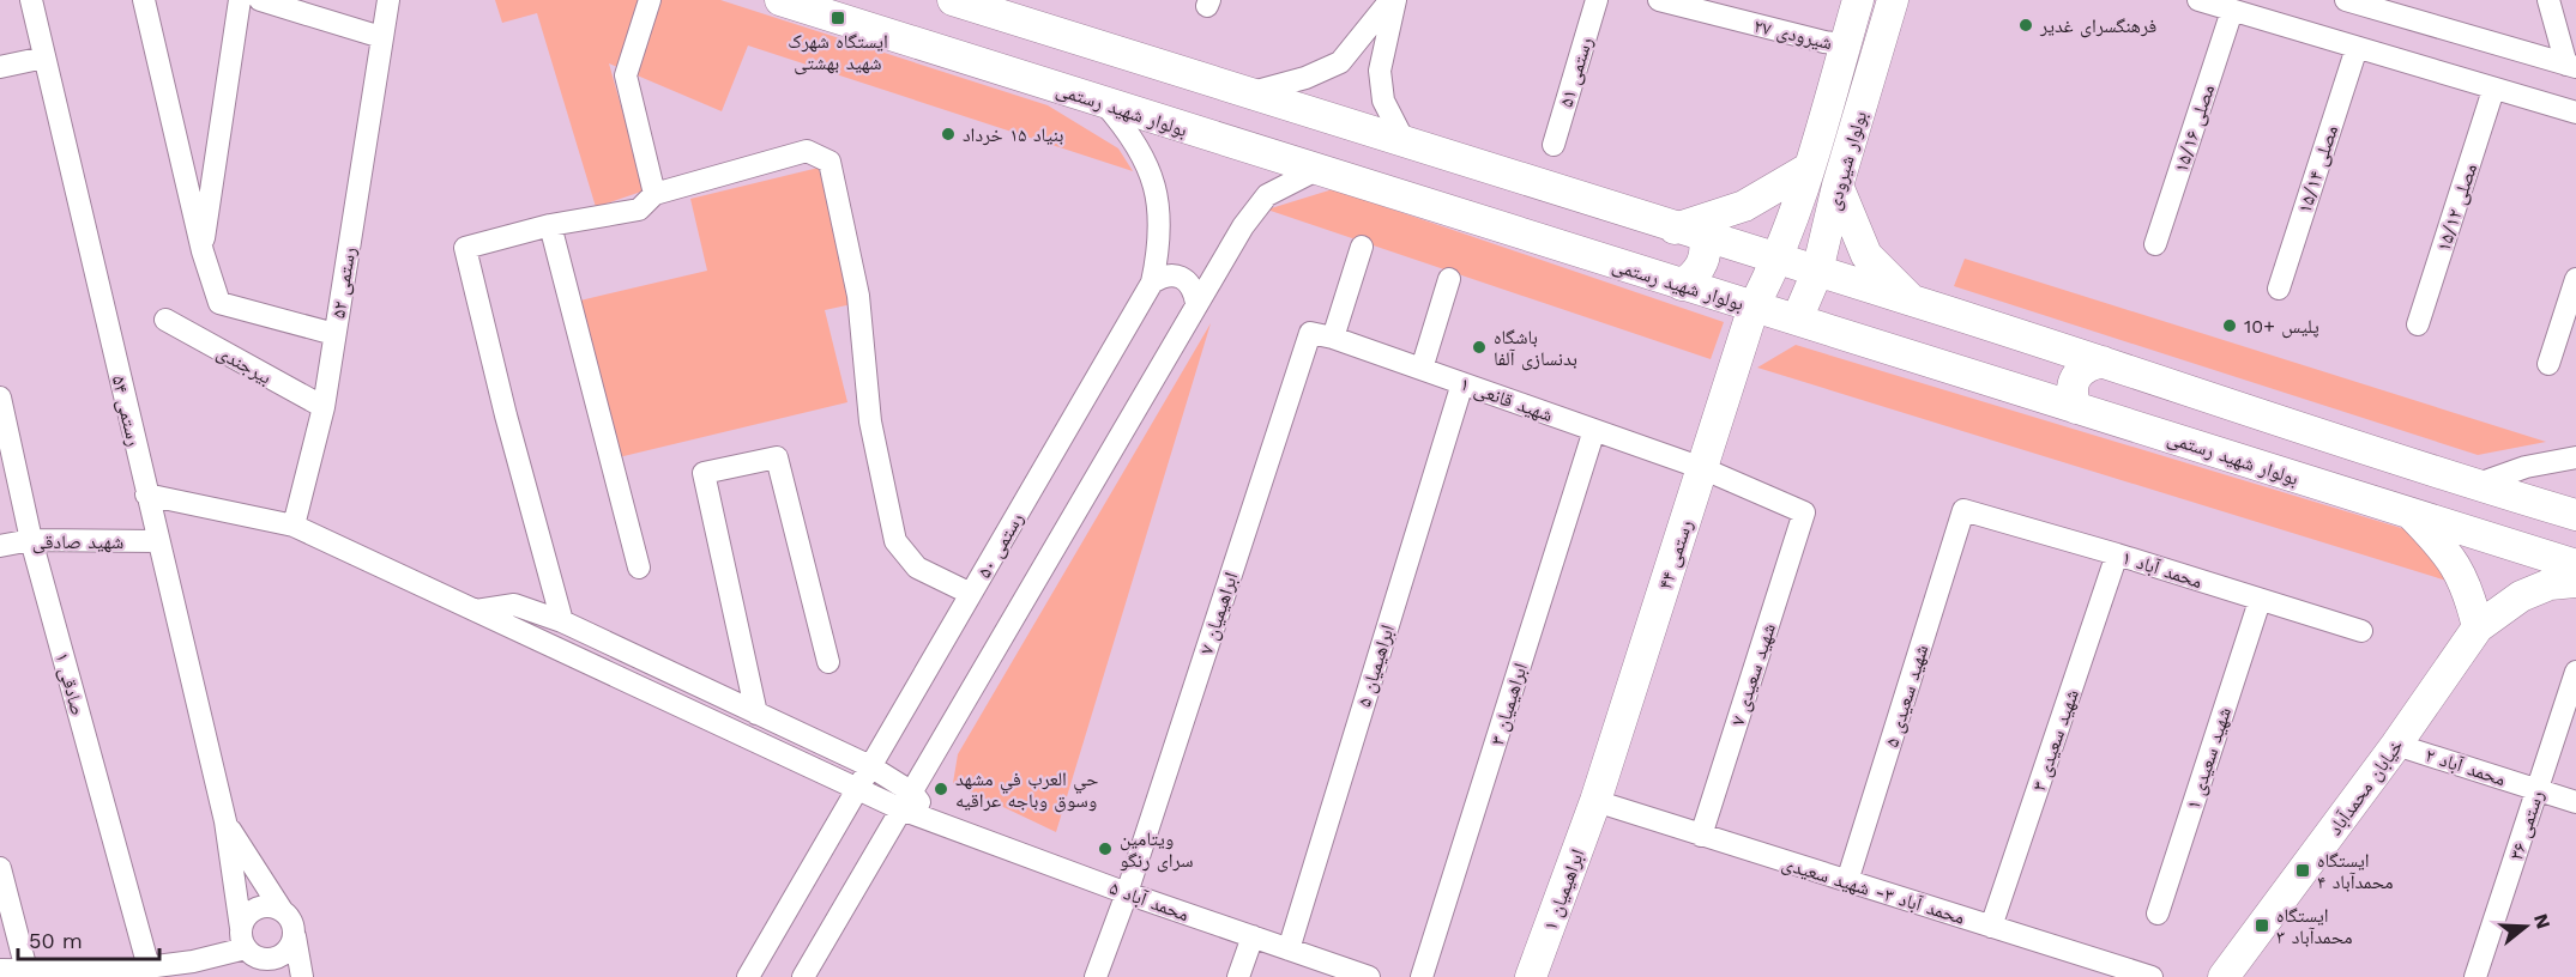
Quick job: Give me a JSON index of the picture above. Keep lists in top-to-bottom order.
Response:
{
  "streets": {
    "main road": [
      "بولوار شهید رستمی",
      "بولوار شیرودی",
      "رستمی ۴۴",
      "خیابان محمدآباد",
      "ابراهیمیان ۱"
    ],
    "street": [
      "شیرودی ۲۷",
      "رستمی ۵۱",
      "مصلی ۱۵/۱۶",
      "مصلی ۱۵/۱۴",
      "مصلی ۱۵/۱۲",
      "رستمی ۵۲",
      "بیرجندی",
      "شهید قانعی ۱",
      "رستمی ۵۴",
      "شهید صادقی",
      "رستمی ۵۰",
      "محمد آباد ۱",
      "ابراهیمیان ۷",
      "ابراهیمیان ۵",
      "شهید سعیدی ۷",
      "صادقی ۱",
      "شهید سعیدی ۵",
      "ابراهیمیان ۳",
      "شهید سعیدی ۳",
      "شهید سعیدی ۱",
      "محمد آباد ۲",
      "رستمی ۳۶",
      "محمد آباد ۳- شهید سعیدی",
      "محمد آباد ۵"
    ]
  },
  "crossings": [
    ["شیرودی ۲۷", "بولوار شیرودی"],
    ["بولوار شهید رستمی", "بولوار شیرودی"],
    ["بولوار شهید رستمی", "رستمی ۵۰"],
    ["بولوار شهید رستمی", "رستمی ۴۴"],
    ["بولوار شیرودی", "رستمی ۴۴"],
    ["رستمی ۵۲", "بیرجندی"],
    ["شهید قانعی ۱", "رستمی ۴۴"],
    ["شهید قانعی ۱", "ابراهیمیان ۷"],
    ["شهید قانعی ۱", "ابراهیمیان ۵"],
    ["شهید قانعی ۱", "شهید سعیدی ۷"],
    ["شهید قانعی ۱", "ابراهیمیان ۳"],
    ["رستمی ۵۴", "شهید صادقی"],
    ["شهید صادقی", "صادقی ۱"],
    ["رستمی ۴۴", "ابراهیمیان ۱"],
    ["رستمی ۴۴", "محمد آباد ۳- شهید سعیدی"],
    ["محمد آباد ۱", "شهید سعیدی ۵"],
    ["محمد آباد ۱", "شهید سعیدی ۳"],
    ["محمد آباد ۱", "شهید سعیدی ۱"],
    ["ابراهیمیان ۷", "محمد آباد ۵"],
    ["ابراهیمیان ۵", "محمد آباد ۵"],
    ["شهید سعیدی ۷", "محمد آباد ۳- شهید سعیدی"],
    ["شهید سعیدی ۵", "محمد آباد ۳- شهید سعیدی"],
    ["شهید سعیدی ۳", "محمد آباد ۳- شهید سعیدی"],
    ["محمد آباد ۲", "خیابان محمدآباد"],
    ["محمد آباد ۲", "رستمی ۳۶"],
    ["ابراهیمیان ۱", "محمد آباد ۳- شهید سعیدی"]
  ],
  "places": {
    "transit": ["ایستگاه شهرک شهید بهشتی", "ایستگاه محمدآباد ۴", "ایستگاه محمدآباد ۳"],
    "other": [
      "فرهنگسرای غدیر",
      "بنیاد ۱۵ خرداد",
      "پلیس +10",
      "باشگاه بدنسازی آلفا",
      "حي العرب في مشهد وسوق وباجه عراقيه",
      "ویتامین سرای رنگو"
    ]
  },
  "scale_bar": "50 m",
  "north": "right"
}
